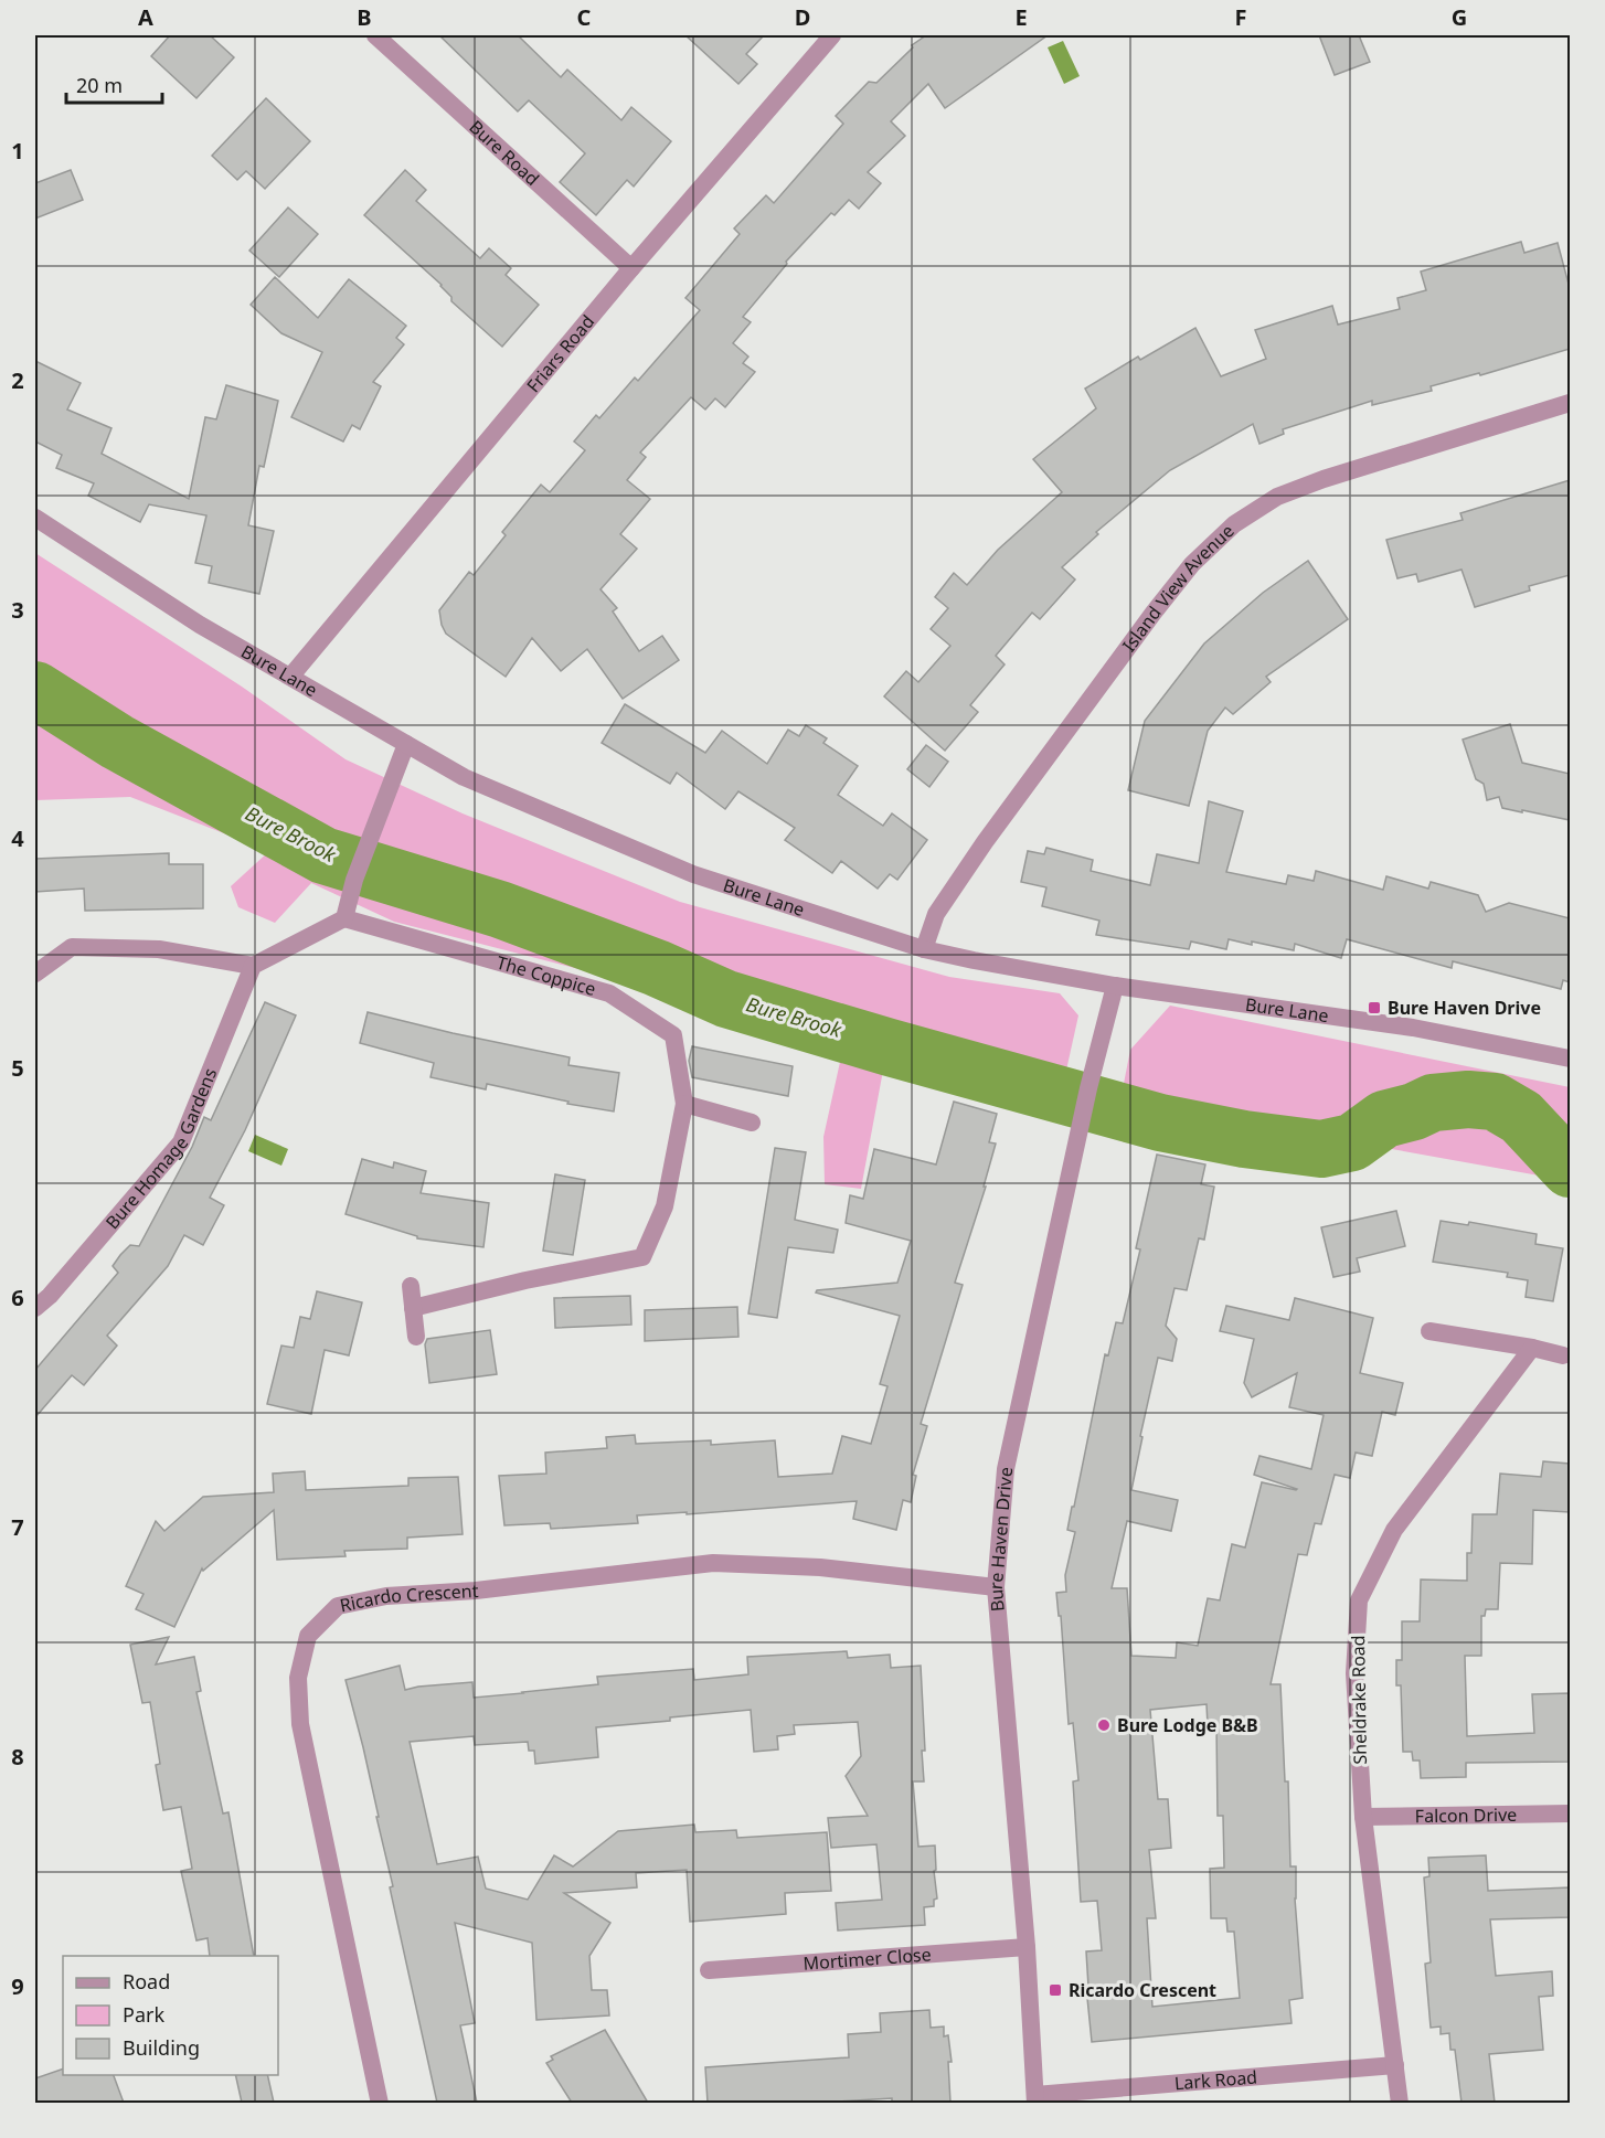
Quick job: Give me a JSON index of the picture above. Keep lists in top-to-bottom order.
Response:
{
  "streets": {
    "street": [
      "Bure Road",
      "Friars Road",
      "Island View Avenue",
      "Bure Lane",
      "The Coppice",
      "Bure Homage Gardens",
      "Bure Haven Drive",
      "Ricardo Crescent",
      "Sheldrake Road",
      "Falcon Drive",
      "Mortimer Close",
      "Lark Road"
    ]
  },
  "crossings": [
    ["Bure Road", "Friars Road"],
    ["Friars Road", "Bure Lane"],
    ["Island View Avenue", "Bure Lane"],
    ["Bure Lane", "Bure Haven Drive"],
    ["Bure Haven Drive", "Ricardo Crescent"],
    ["Bure Haven Drive", "Mortimer Close"],
    ["Bure Haven Drive", "Lark Road"],
    ["Sheldrake Road", "Falcon Drive"],
    ["Sheldrake Road", "Lark Road"]
  ],
  "water": ["Bure Brook"],
  "places": {
    "transit": ["Bure Haven Drive", "Ricardo Crescent"],
    "other": ["Bure Lodge B&B"]
  },
  "legend": ["Road", "Park", "Building"],
  "scale_bar": "20 m",
  "grid": {
    "columns": [
      "A",
      "B",
      "C",
      "D",
      "E",
      "F",
      "G"
    ],
    "rows": [
      "1",
      "2",
      "3",
      "4",
      "5",
      "6",
      "7",
      "8",
      "9"
    ]
  }
}
